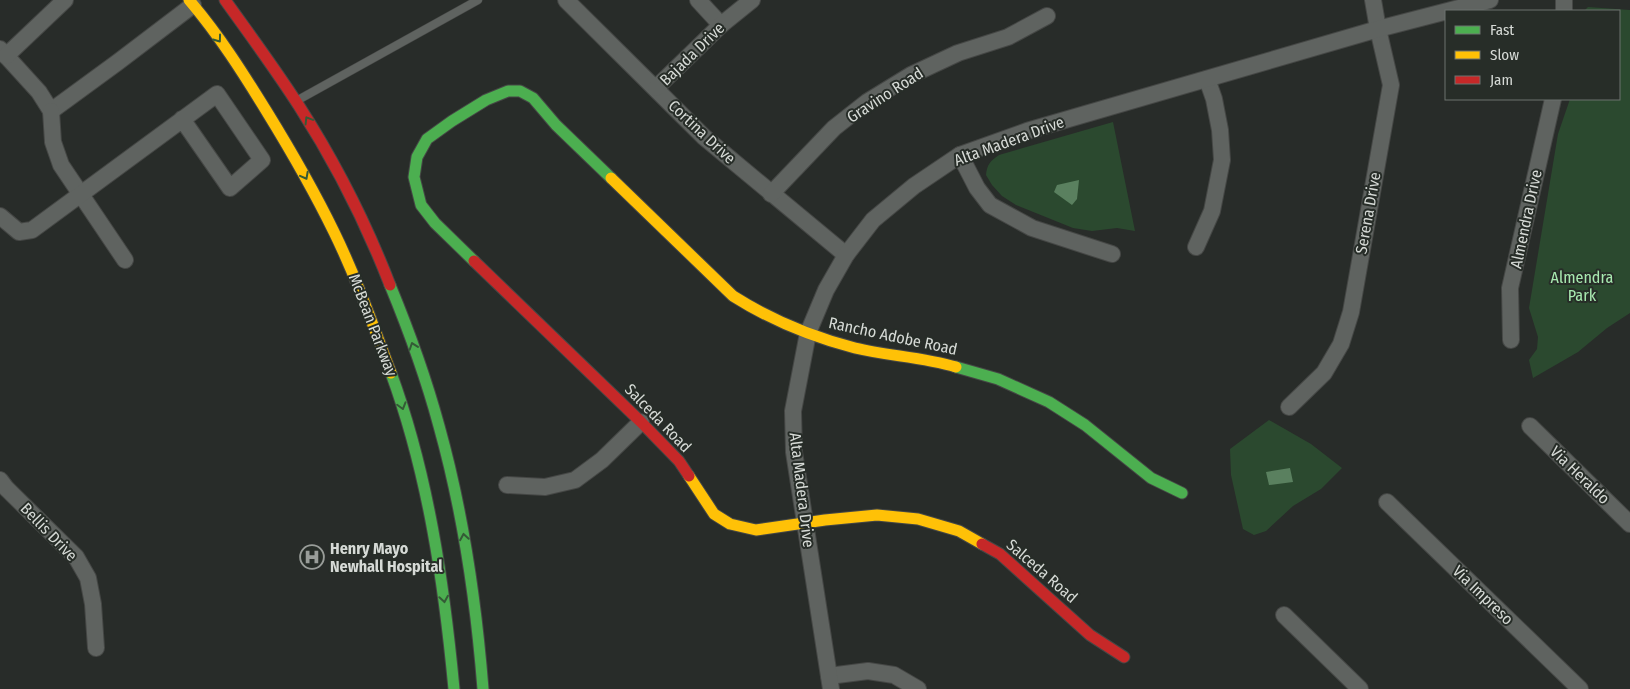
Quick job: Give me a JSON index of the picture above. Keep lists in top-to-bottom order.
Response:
{
  "streets": {
    "street": [
      "Bajada Drive",
      "Gravino Road",
      "Cortina Drive",
      "Alta Madera Drive",
      "Serena Drive",
      "Almendra Drive",
      "McBean Parkway",
      "Rancho Adobe Road",
      "Salceda Road",
      "Via Heraldo",
      "Bellis Drive",
      "Via Impreso"
    ]
  },
  "crossings": [
    ["Bajada Drive", "Cortina Drive"],
    ["Gravino Road", "Cortina Drive"],
    ["Cortina Drive", "Alta Madera Drive"],
    ["Alta Madera Drive", "Serena Drive"],
    ["Alta Madera Drive", "Rancho Adobe Road"],
    ["Alta Madera Drive", "Salceda Road"],
    ["Rancho Adobe Road", "Salceda Road"]
  ],
  "parks": ["Almendra Park"],
  "places": {
    "hospital": ["Henry Mayo Newhall Hospital"]
  },
  "legend": ["Fast", "Slow", "Jam"]
}
